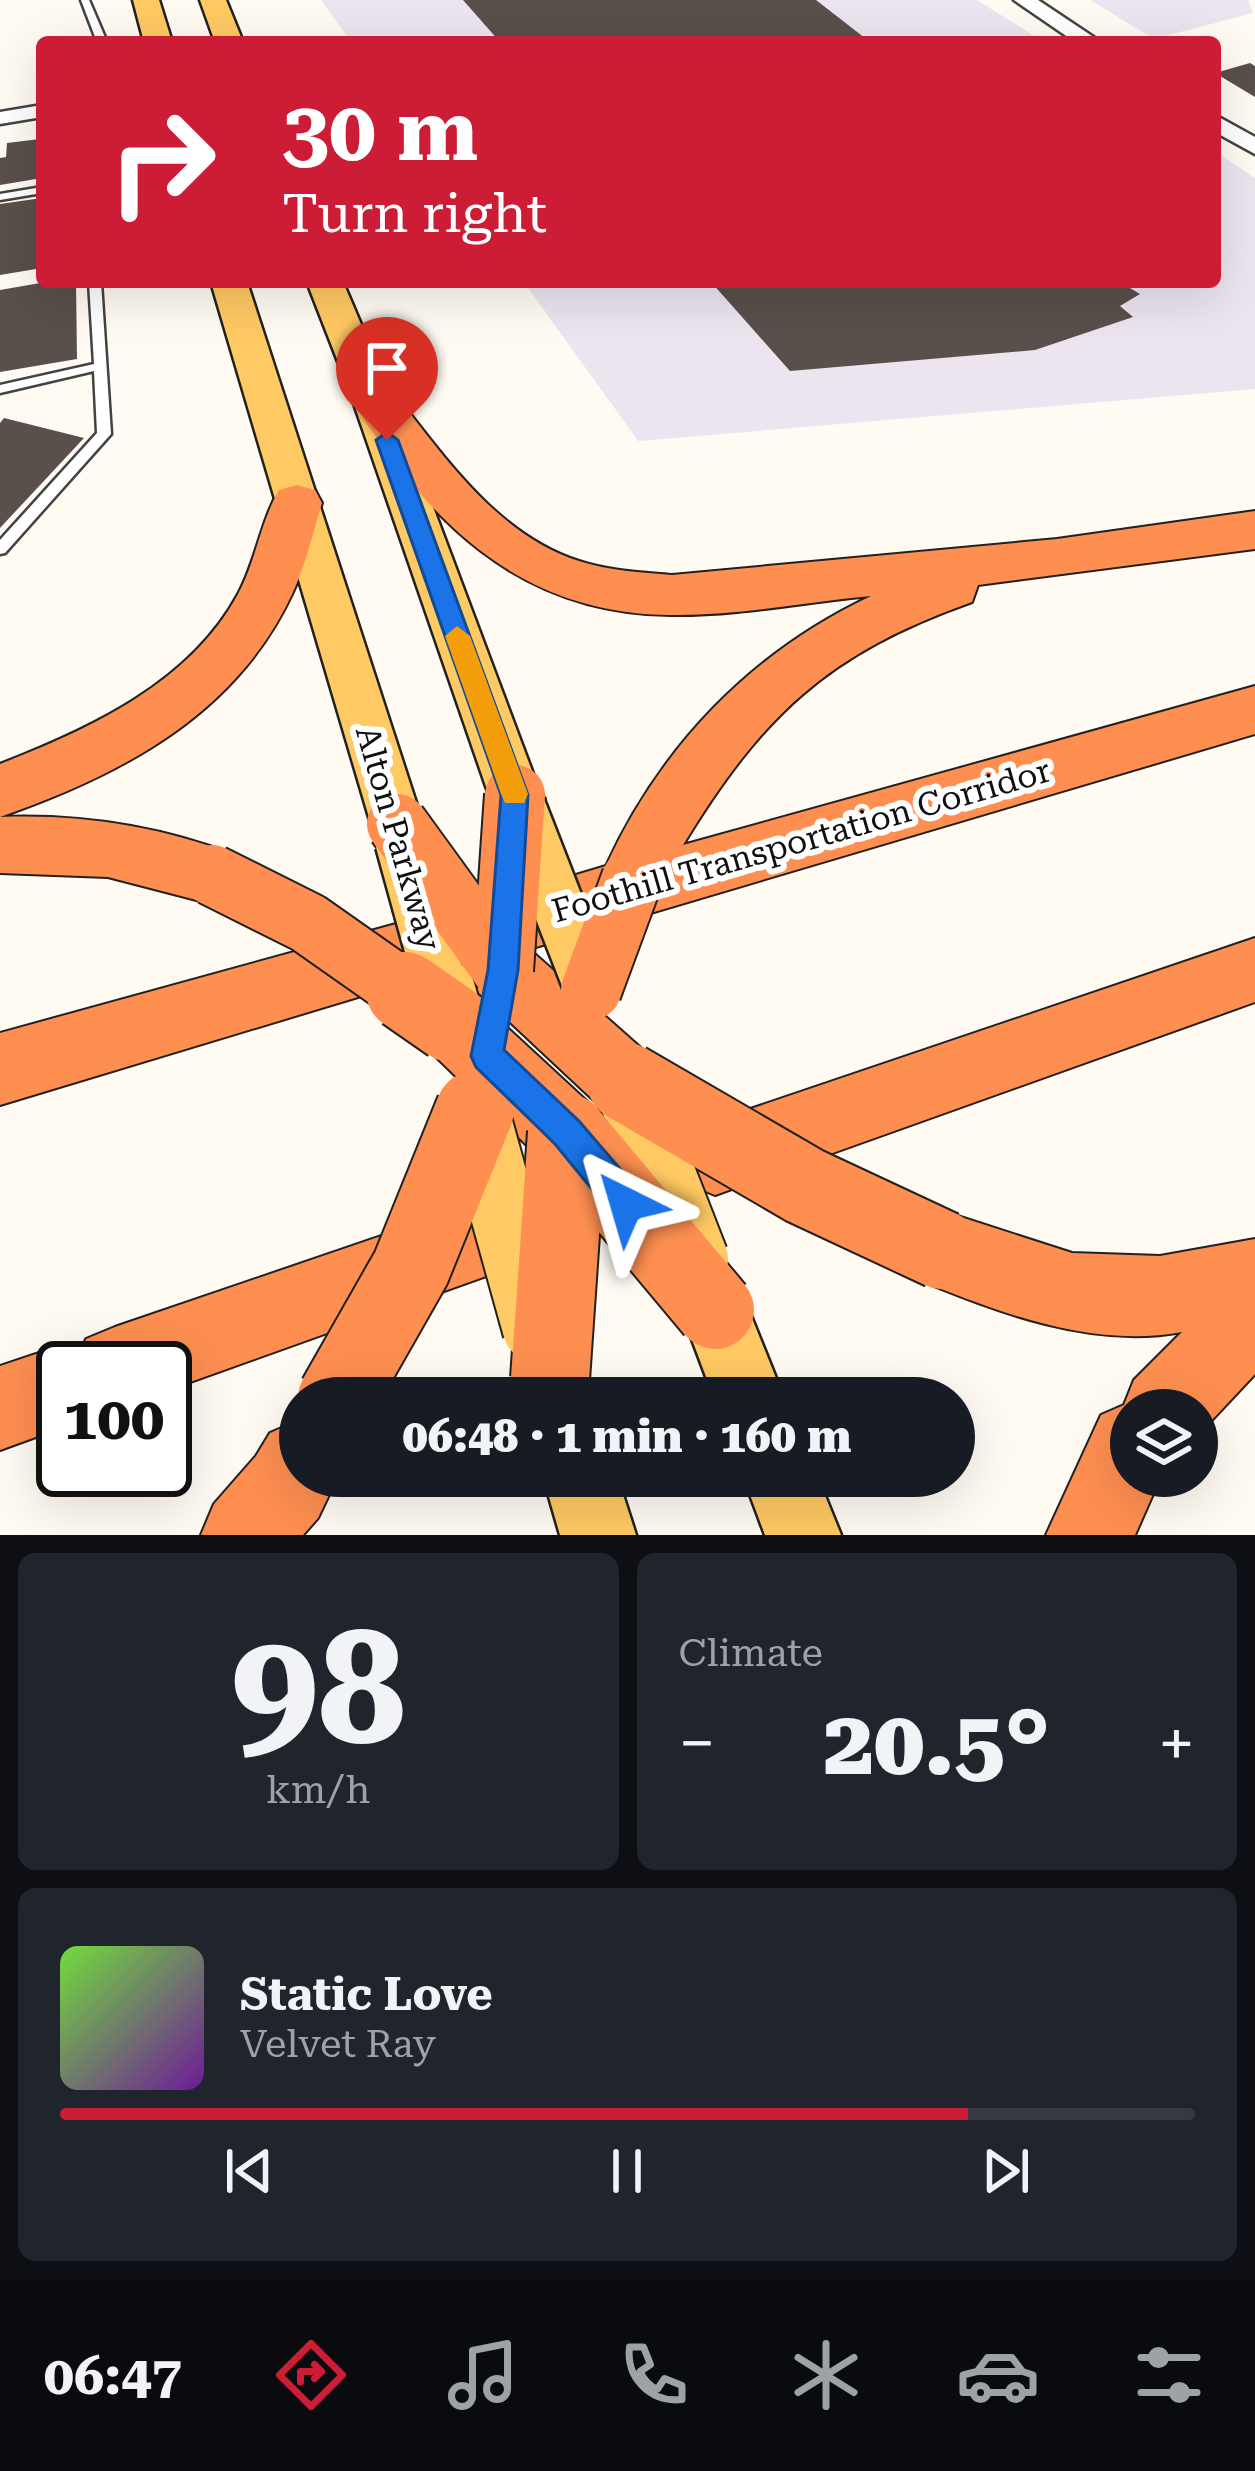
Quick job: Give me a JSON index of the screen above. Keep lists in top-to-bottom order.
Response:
{
  "streets": {
    "highway": ["Foothill Transportation Corridor"],
    "main road": ["Alton Parkway"]
  },
  "page": {
    "turn": ["30 m", "Turn right"],
    "limit": "100",
    "trip": "06:48 · 1 min · 160 m",
    "tile": [
      ["98", "km/h"],
      "Climate"
    ],
    "heat": ["−", "20.5°", "+"],
    "song": ["Static Love", "Velvet Ray"],
    "tabs": "06:47"
  }
}
